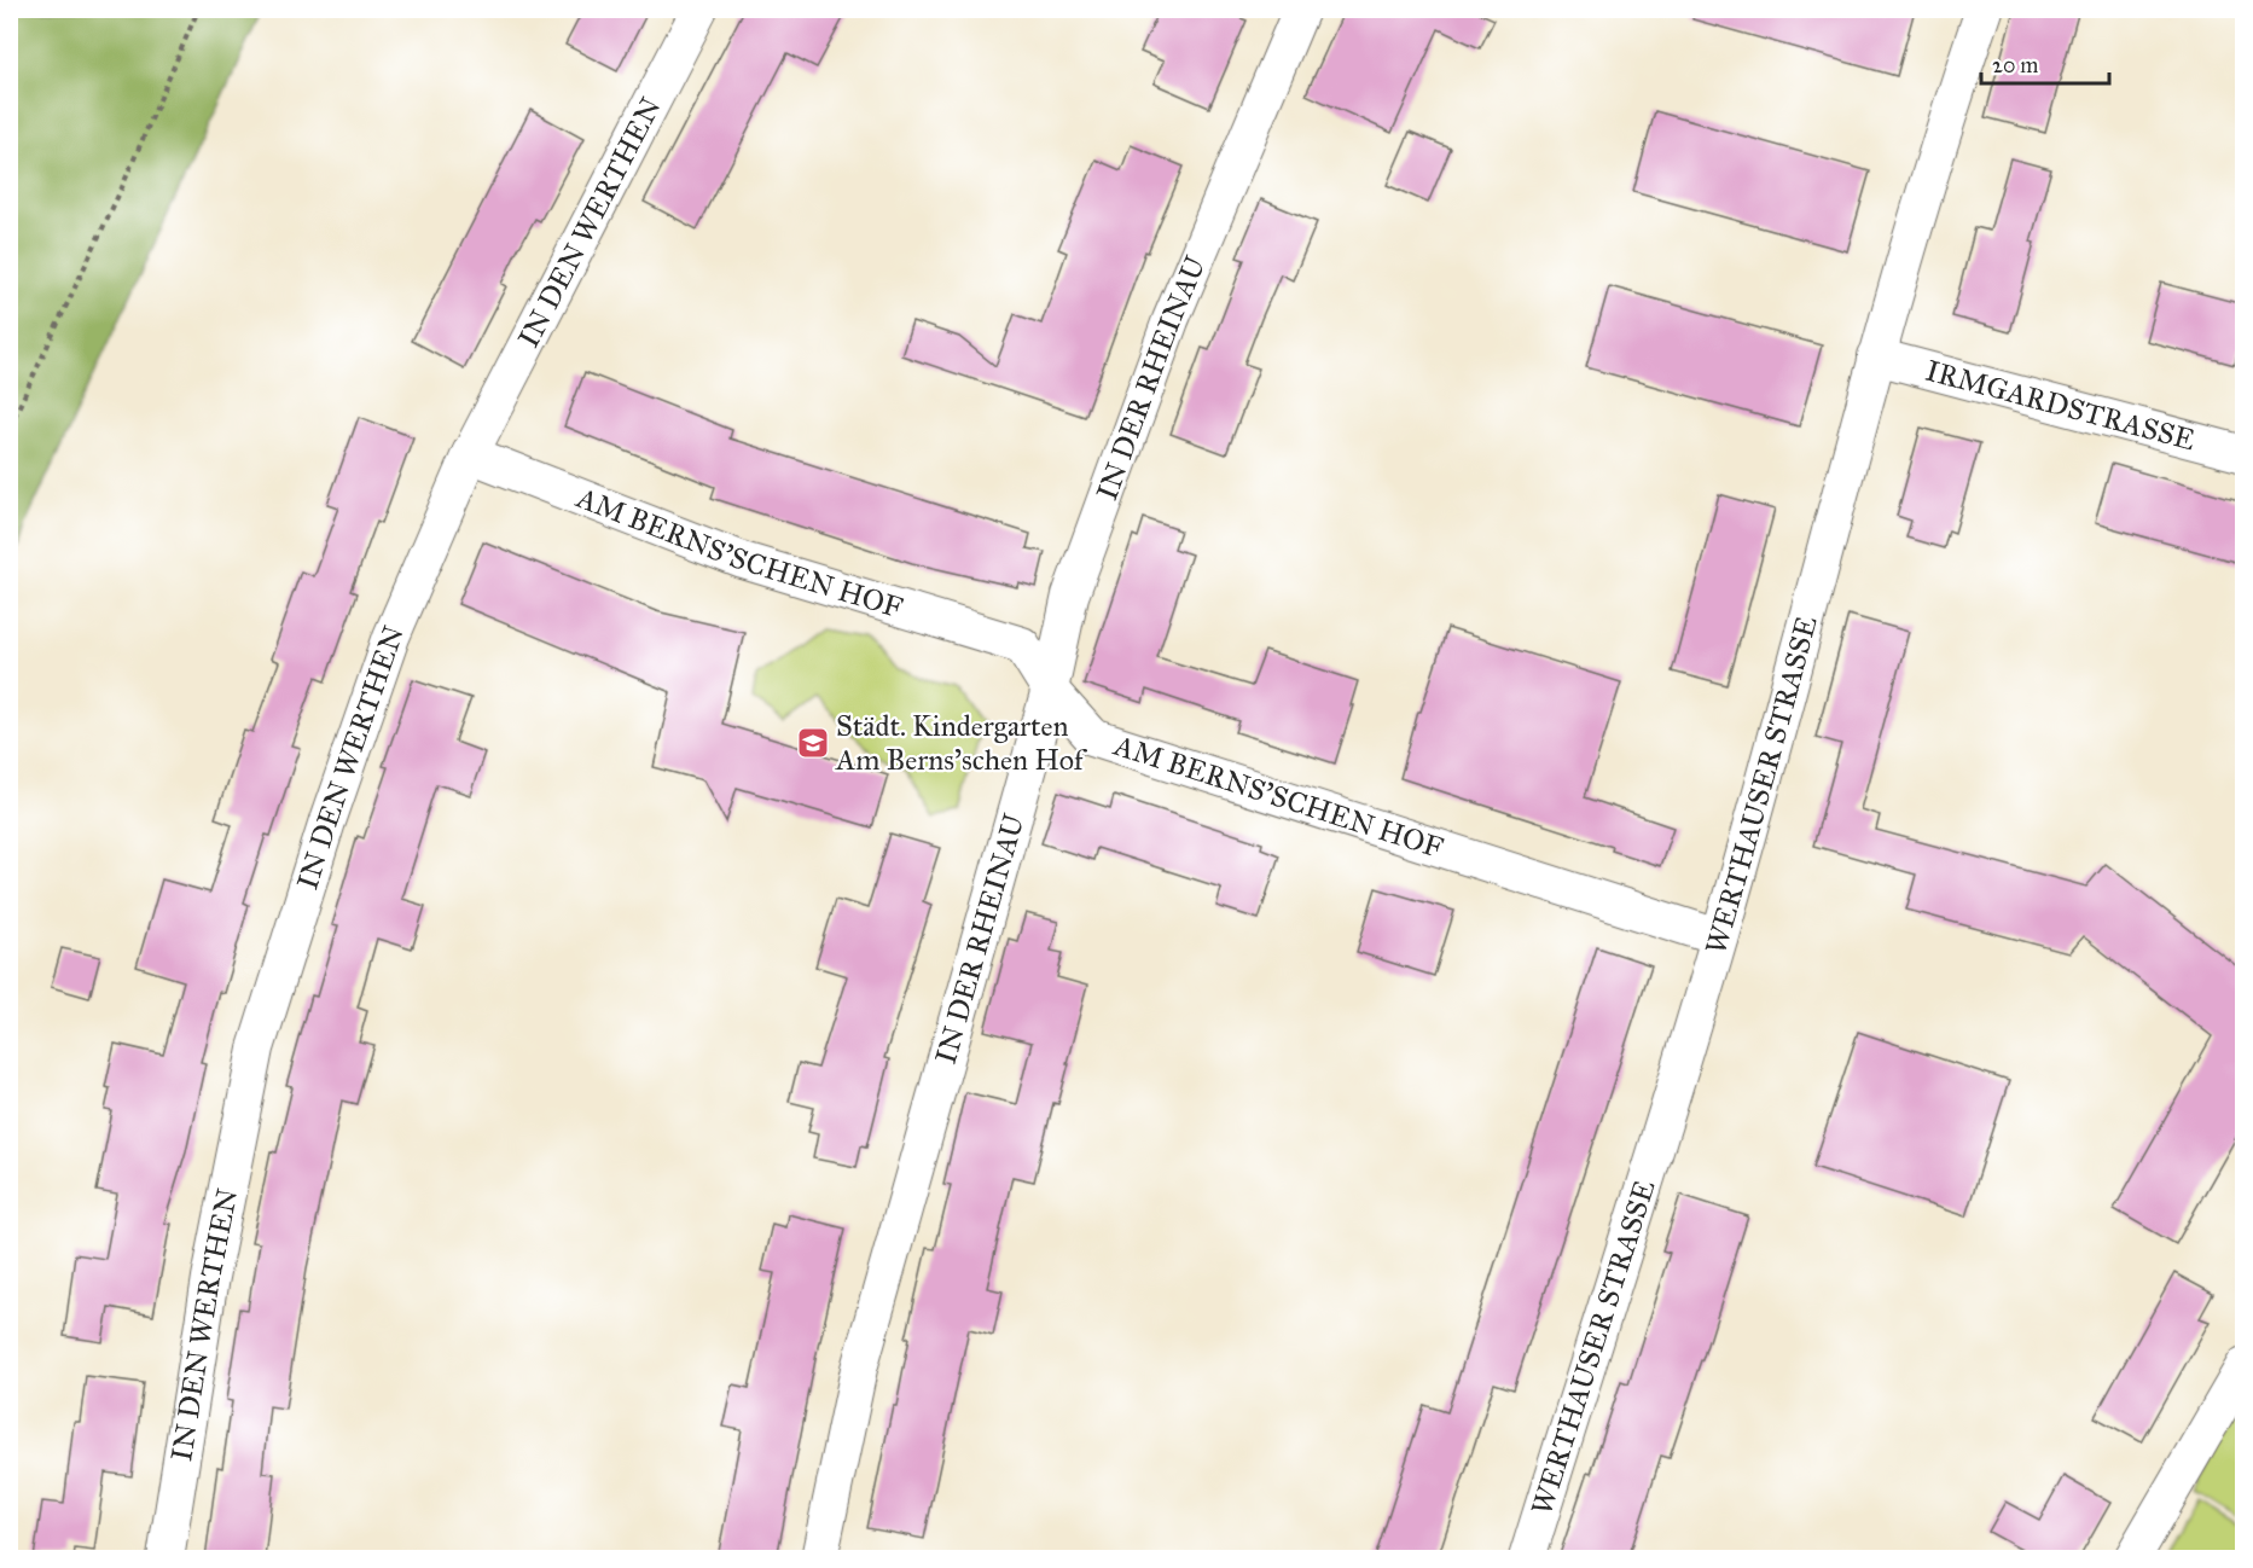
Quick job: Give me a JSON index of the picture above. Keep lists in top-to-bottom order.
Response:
{
  "streets": {
    "street": [
      "IN DEN WERTHEN",
      "IN DER RHEINAU",
      "IRMGARDSTRASSE",
      "AM BERNS'SCHEN HOF",
      "WERTHAUSER STRASSE"
    ]
  },
  "crossings": [
    ["IN DEN WERTHEN", "AM BERNS'SCHEN HOF"],
    ["IN DER RHEINAU", "AM BERNS'SCHEN HOF"],
    ["IRMGARDSTRASSE", "WERTHAUSER STRASSE"],
    ["AM BERNS'SCHEN HOF", "WERTHAUSER STRASSE"]
  ],
  "places": {
    "school or university": ["Städt. Kindergarten Am Berns'schen Hof"]
  },
  "scale_bar": "20 m"
}
